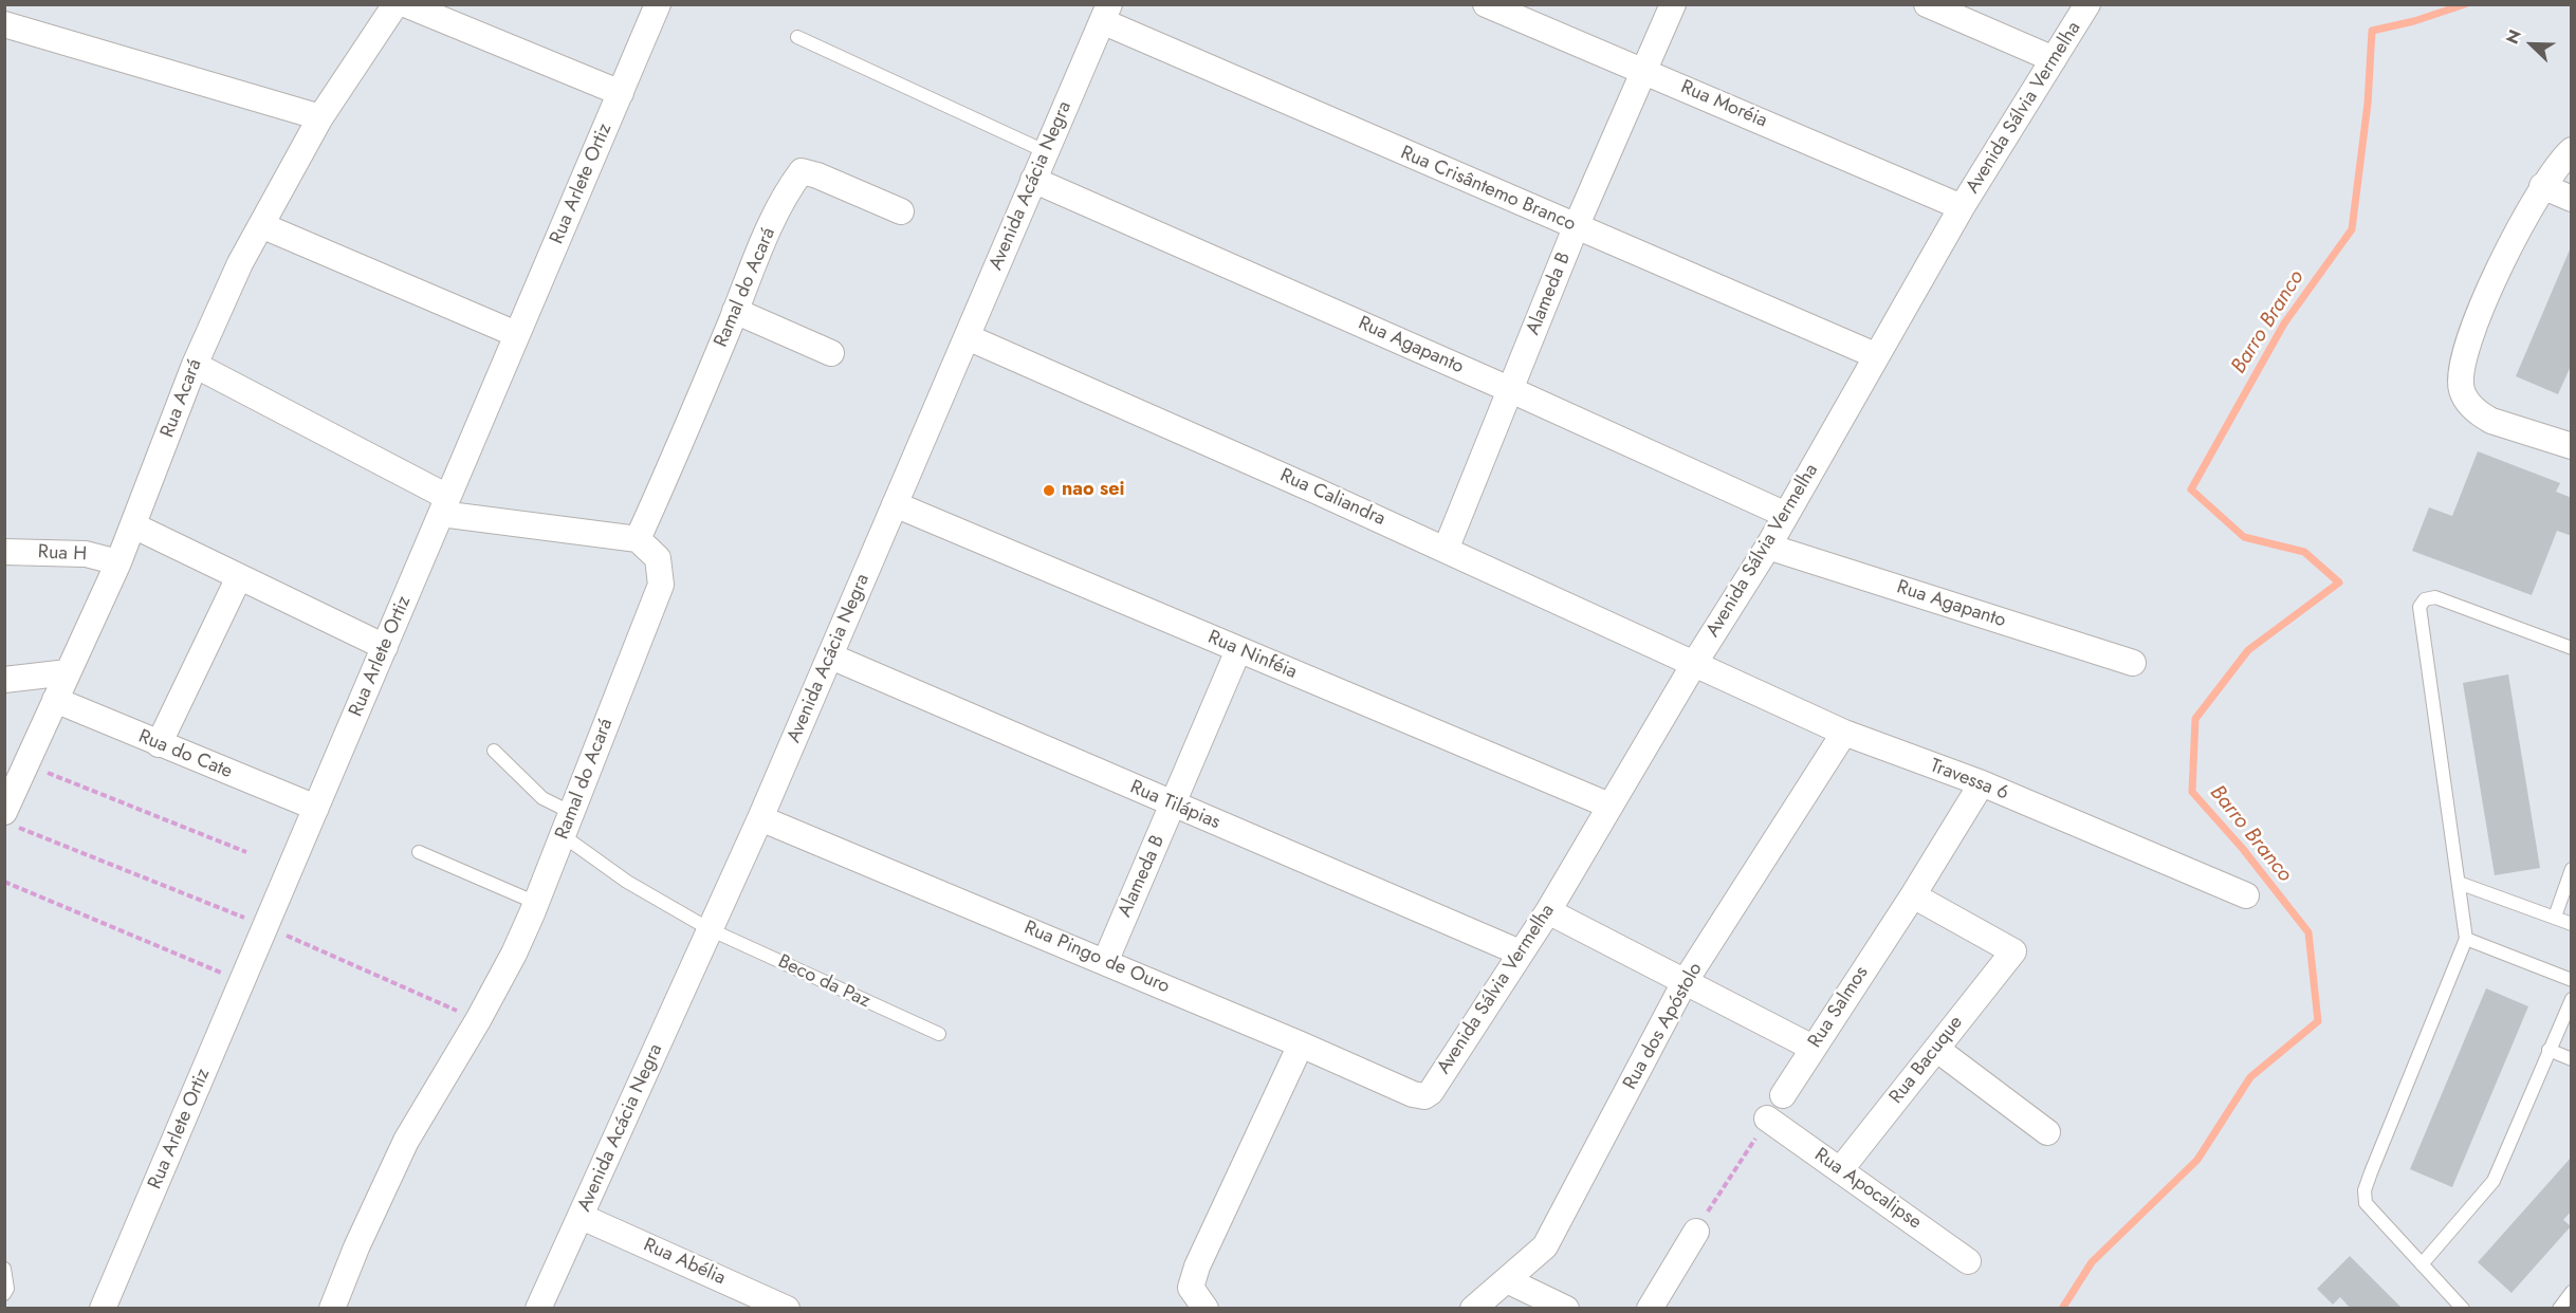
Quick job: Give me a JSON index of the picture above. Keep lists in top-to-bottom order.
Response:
{
  "streets": {
    "street": [
      "Rua Moréia",
      "Avenida Sálvia Vermelha",
      "Rua Arlete Ortiz",
      "Avenida Acácia Negra",
      "Rua Crisântemo Branco",
      "Ramal do Acará",
      "Alameda B",
      "Rua Agapanto",
      "Rua Acará",
      "Rua Caliandra",
      "Rua H",
      "Rua Ninféia",
      "Rua do Cate",
      "Travessa 6",
      "Rua Tilápias",
      "Rua Pingo de Ouro",
      "Rua Salmos",
      "Rua dos Apóstolo",
      "Rua Bacuque",
      "Rua Apocalipse",
      "Rua Abélia"
    ],
    "lane": ["Beco da Paz"]
  },
  "crossings": [
    ["Rua Moréia", "Avenida Sálvia Vermelha"],
    ["Rua Moréia", "Alameda B"],
    ["Avenida Sálvia Vermelha", "Rua Crisântemo Branco"],
    ["Avenida Sálvia Vermelha", "Rua Agapanto"],
    ["Avenida Sálvia Vermelha", "Rua Caliandra"],
    ["Avenida Sálvia Vermelha", "Rua Ninféia"],
    ["Avenida Sálvia Vermelha", "Travessa 6"],
    ["Avenida Sálvia Vermelha", "Rua Tilápias"],
    ["Avenida Sálvia Vermelha", "Rua Pingo de Ouro"],
    ["Rua Arlete Ortiz", "Rua do Cate"],
    ["Avenida Acácia Negra", "Rua Crisântemo Branco"],
    ["Avenida Acácia Negra", "Rua Agapanto"],
    ["Avenida Acácia Negra", "Rua Caliandra"],
    ["Avenida Acácia Negra", "Rua Ninféia"],
    ["Avenida Acácia Negra", "Rua Tilápias"],
    ["Avenida Acácia Negra", "Rua Pingo de Ouro"],
    ["Avenida Acácia Negra", "Beco da Paz"],
    ["Avenida Acácia Negra", "Rua Abélia"],
    ["Rua Crisântemo Branco", "Alameda B"],
    ["Ramal do Acará", "Beco da Paz"],
    ["Alameda B", "Rua Agapanto"],
    ["Alameda B", "Rua Caliandra"],
    ["Alameda B", "Rua Ninféia"],
    ["Alameda B", "Rua Tilápias"],
    ["Alameda B", "Rua Pingo de Ouro"],
    ["Rua Acará", "Rua H"],
    ["Rua Acará", "Rua do Cate"],
    ["Rua Caliandra", "Travessa 6"],
    ["Travessa 6", "Rua Salmos"],
    ["Travessa 6", "Rua dos Apóstolo"],
    ["Rua Salmos", "Rua Bacuque"],
    ["Rua Bacuque", "Rua Apocalipse"]
  ],
  "water": ["Barro Branco"],
  "places": ["nao sei"],
  "north": "top left"
}
